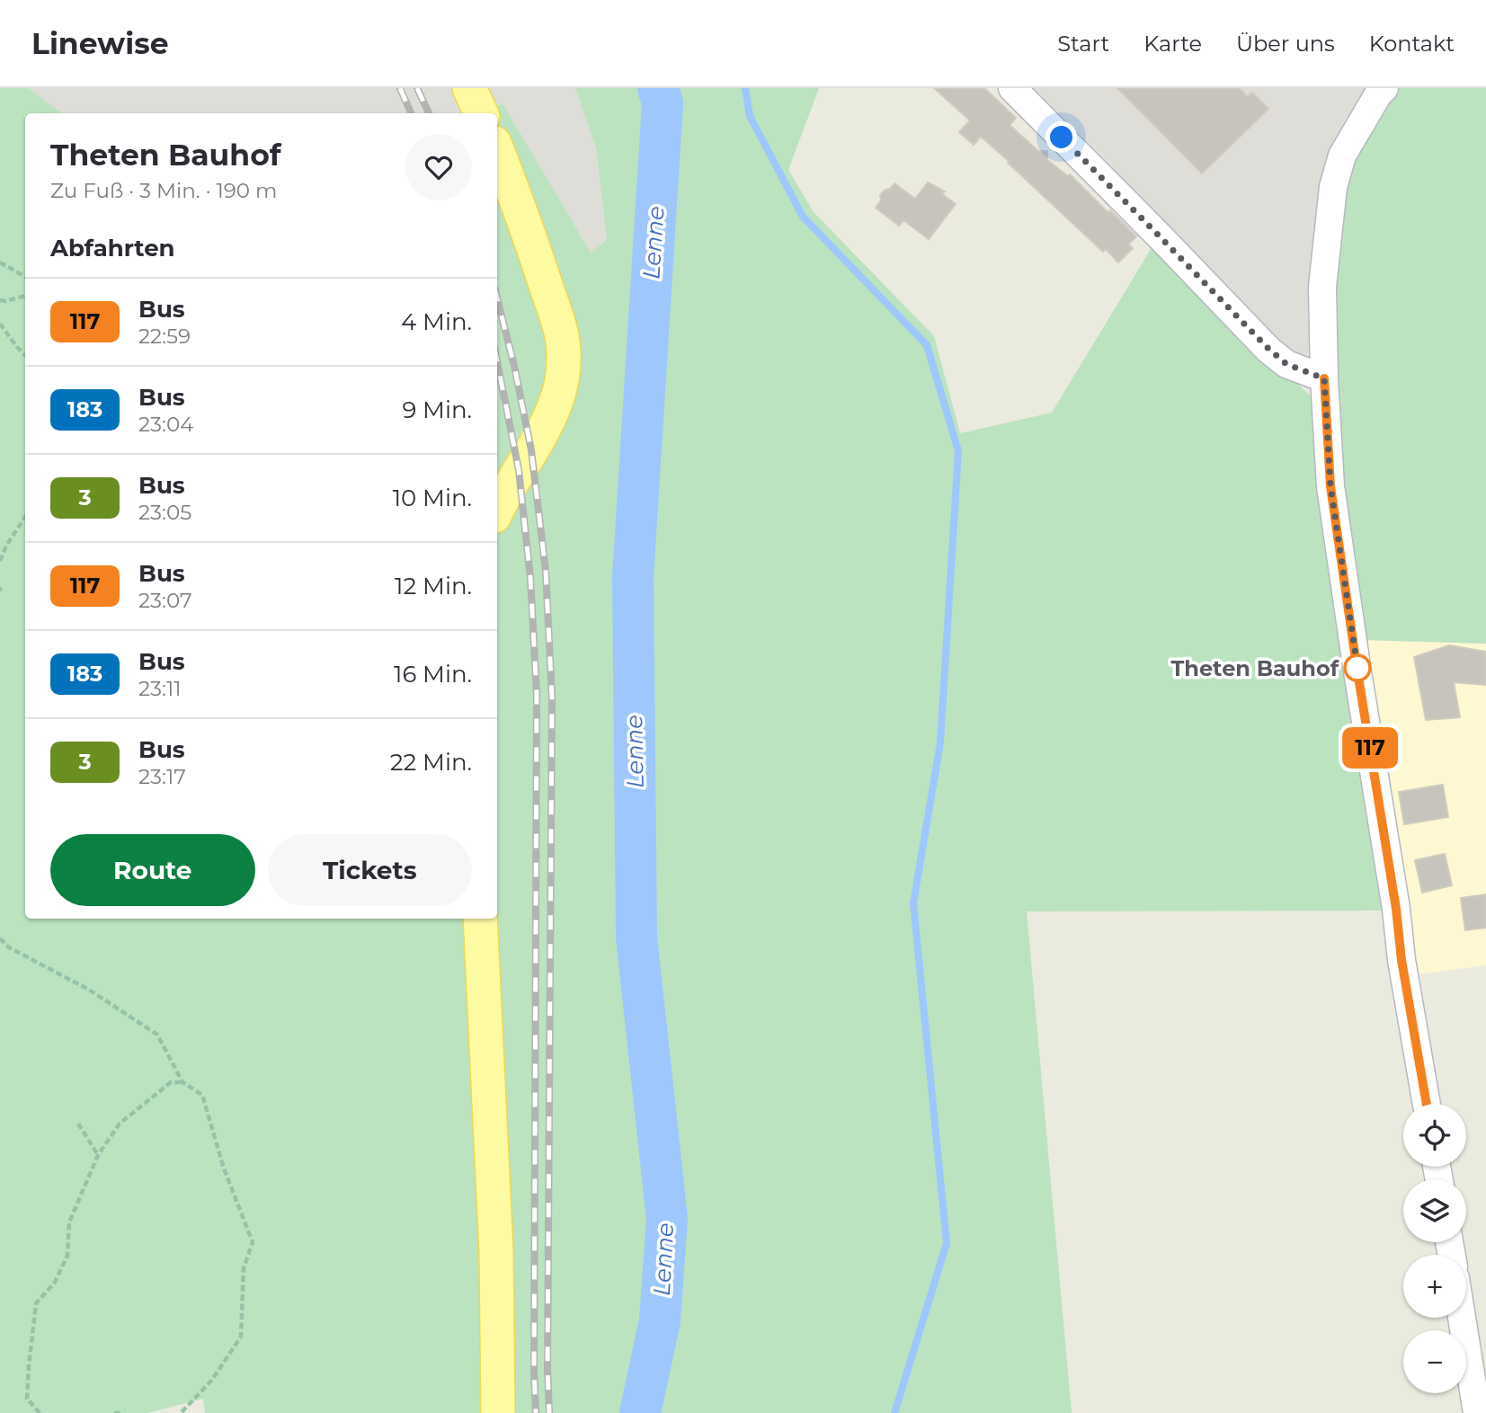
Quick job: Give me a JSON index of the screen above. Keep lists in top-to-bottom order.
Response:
{
  "water": ["Lenne"],
  "places": ["Theten Bauhof"],
  "lines": ["bus line 117"],
  "page": {
    "header": "Linewise",
    "nav": [
      "Start",
      "Karte",
      "Über uns",
      "Kontakt"
    ],
    "on_map": "117",
    "heading": [
      ["Theten Bauhof", "Zu Fuß · 3 Min. · 190 m"],
      "Abfahrten"
    ],
    "list": [
      {
        "mark": "117",
        "name": "Bus",
        "note": "22:59",
        "value": "4 Min."
      },
      {
        "mark": "183",
        "name": "Bus",
        "note": "23:04",
        "value": "9 Min."
      },
      {
        "mark": "3",
        "name": "Bus",
        "note": "23:05",
        "value": "10 Min."
      },
      {
        "mark": "117",
        "name": "Bus",
        "note": "23:07",
        "value": "12 Min."
      },
      {
        "mark": "183",
        "name": "Bus",
        "note": "23:11",
        "value": "16 Min."
      },
      {
        "mark": "3",
        "name": "Bus",
        "note": "23:17",
        "value": "22 Min."
      }
    ],
    "buttons": ["Route", "Tickets"],
    "map_buttons": ["+", "−"]
  }
}
